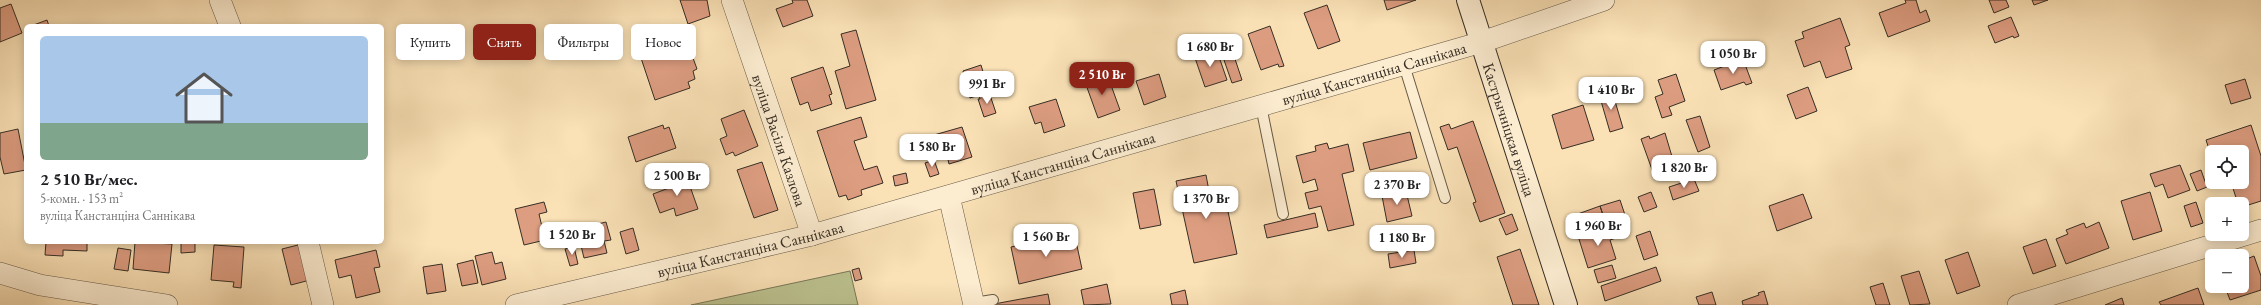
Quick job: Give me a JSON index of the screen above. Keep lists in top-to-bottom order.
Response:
{
  "streets": {
    "main road": ["Кастрычніцкая вуліца"],
    "street": ["вуліца Канстанціна Саннікава", "вуліца Васіля Казлова"]
  },
  "crossings": [
    ["вуліца Канстанціна Саннікава", "Кастрычніцкая вуліца"],
    ["вуліца Канстанціна Саннікава", "вуліца Васіля Казлова"]
  ],
  "page": {
    "chip": [
      "Купить",
      "Снять",
      "Фильтры",
      "Новое"
    ],
    "list": [
      {
        "name": "2 510 Br/мес.",
        "note": "5-комн. · 153 m² · вуліца Канстанціна Саннікава"
      }
    ],
    "price": [
      "1 680 Br",
      "1 050 Br",
      "2 510 Br",
      "991 Br",
      "1 410 Br",
      "1 580 Br",
      "1 820 Br",
      "2 500 Br",
      "2 370 Br",
      "1 370 Br",
      "1 960 Br",
      "1 520 Br",
      "1 560 Br",
      "1 180 Br"
    ],
    "map_buttons": ["+", "−"]
  }
}
